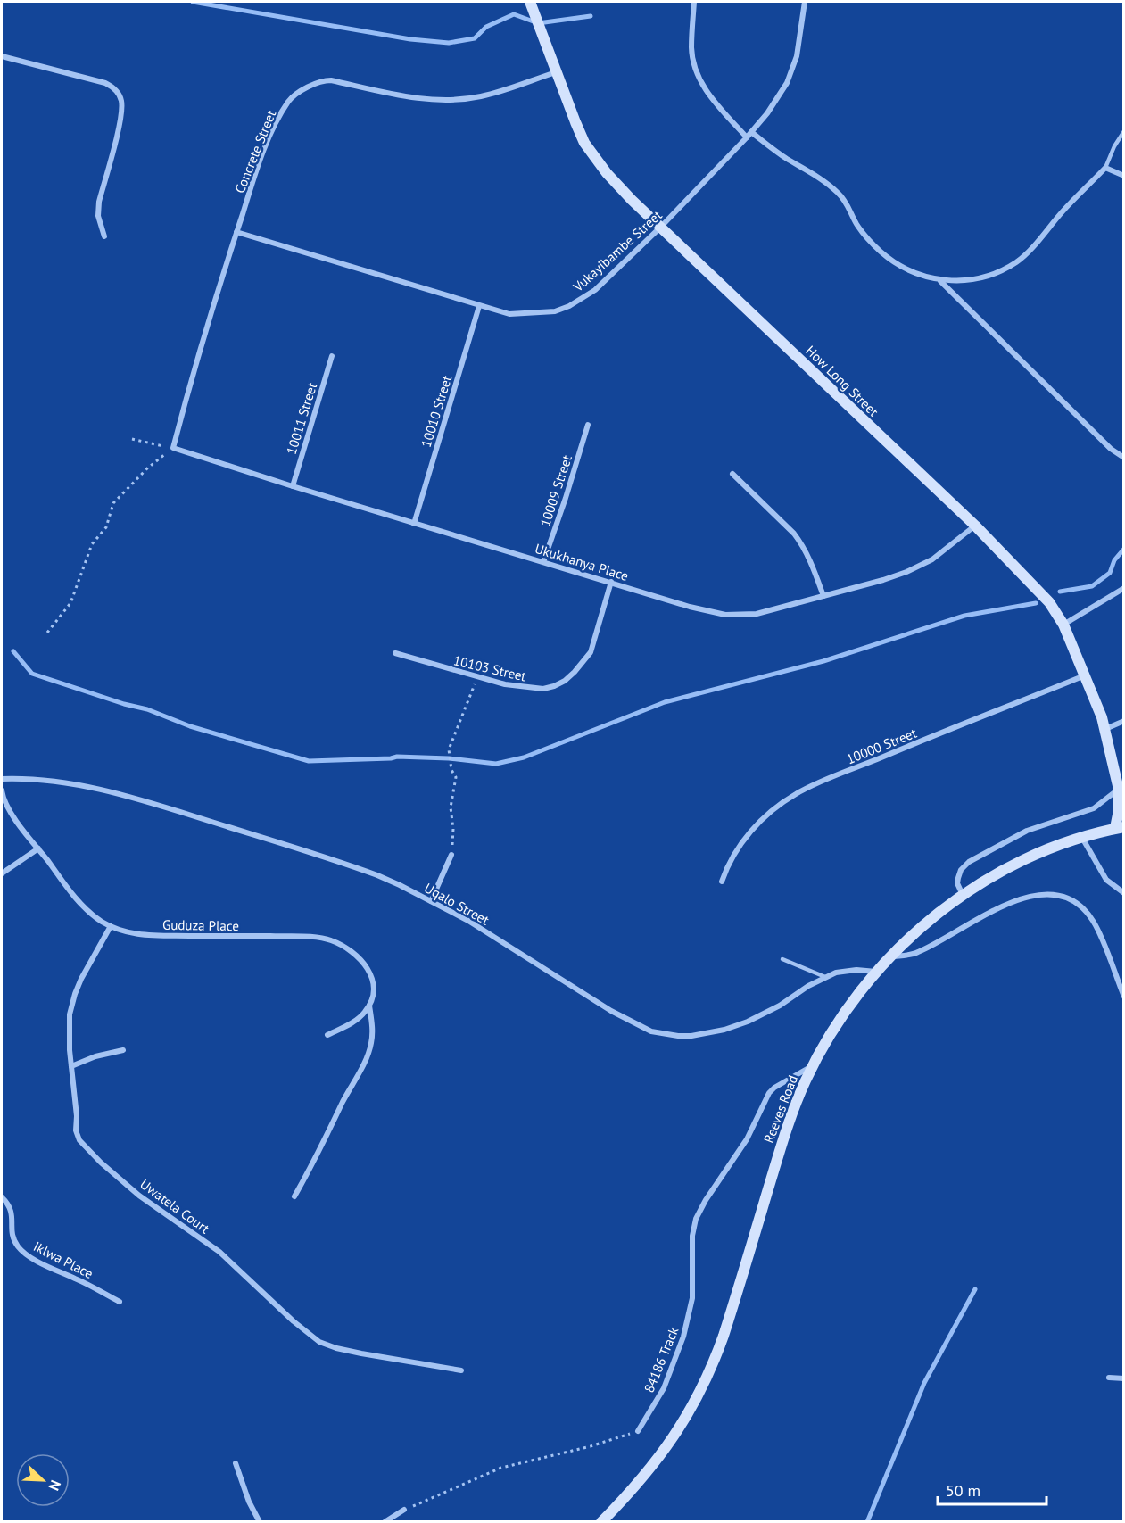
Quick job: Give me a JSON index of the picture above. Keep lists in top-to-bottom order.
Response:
{
  "streets": {
    "street": [
      "Concrete Street",
      "Vukayibambe Street",
      "How Long Street",
      "10010 Street",
      "10011 Street",
      "10009 Street",
      "Ukukhanya Place",
      "10103 Street",
      "10000 Street",
      "Uqalo Street",
      "Guduza Place",
      "Reeves Road",
      "Uwatela Court",
      "Iklwa Place",
      "84186 Track"
    ]
  },
  "crossings": [
    ["Concrete Street", "Vukayibambe Street"],
    ["Concrete Street", "How Long Street"],
    ["Concrete Street", "Ukukhanya Place"],
    ["Vukayibambe Street", "How Long Street"],
    ["Vukayibambe Street", "10010 Street"],
    ["How Long Street", "Ukukhanya Place"],
    ["How Long Street", "10000 Street"],
    ["How Long Street", "Reeves Road"],
    ["10010 Street", "Ukukhanya Place"],
    ["10011 Street", "Ukukhanya Place"],
    ["10009 Street", "Ukukhanya Place"],
    ["Ukukhanya Place", "10103 Street"],
    ["Uqalo Street", "Reeves Road"],
    ["Guduza Place", "Uwatela Court"],
    ["Reeves Road", "84186 Track"]
  ],
  "scale_bar": "50 m",
  "north": "bottom right"
}
